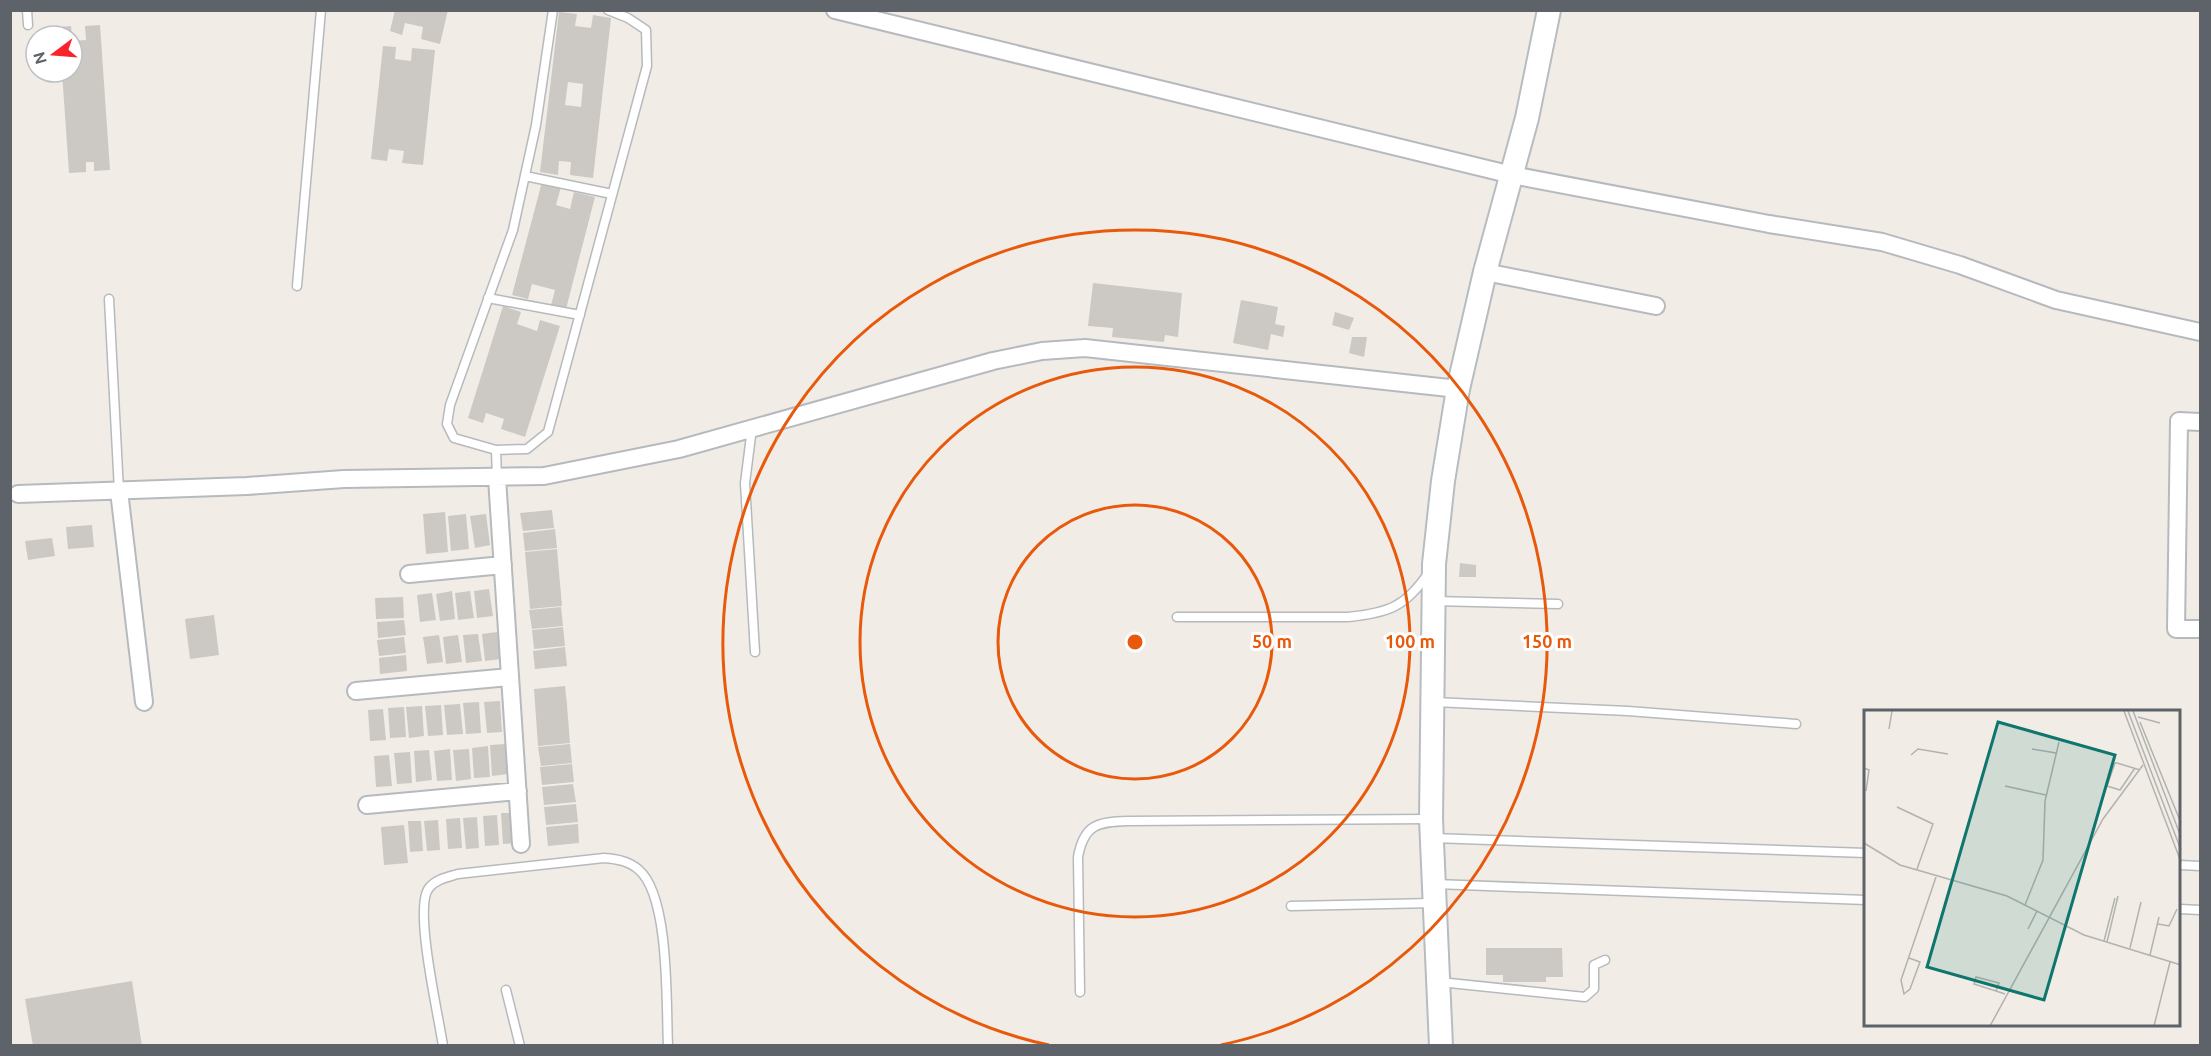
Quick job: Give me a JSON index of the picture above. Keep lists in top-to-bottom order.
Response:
{
  "north": "left",
  "rings": ["50 m", "100 m", "150 m"]
}
